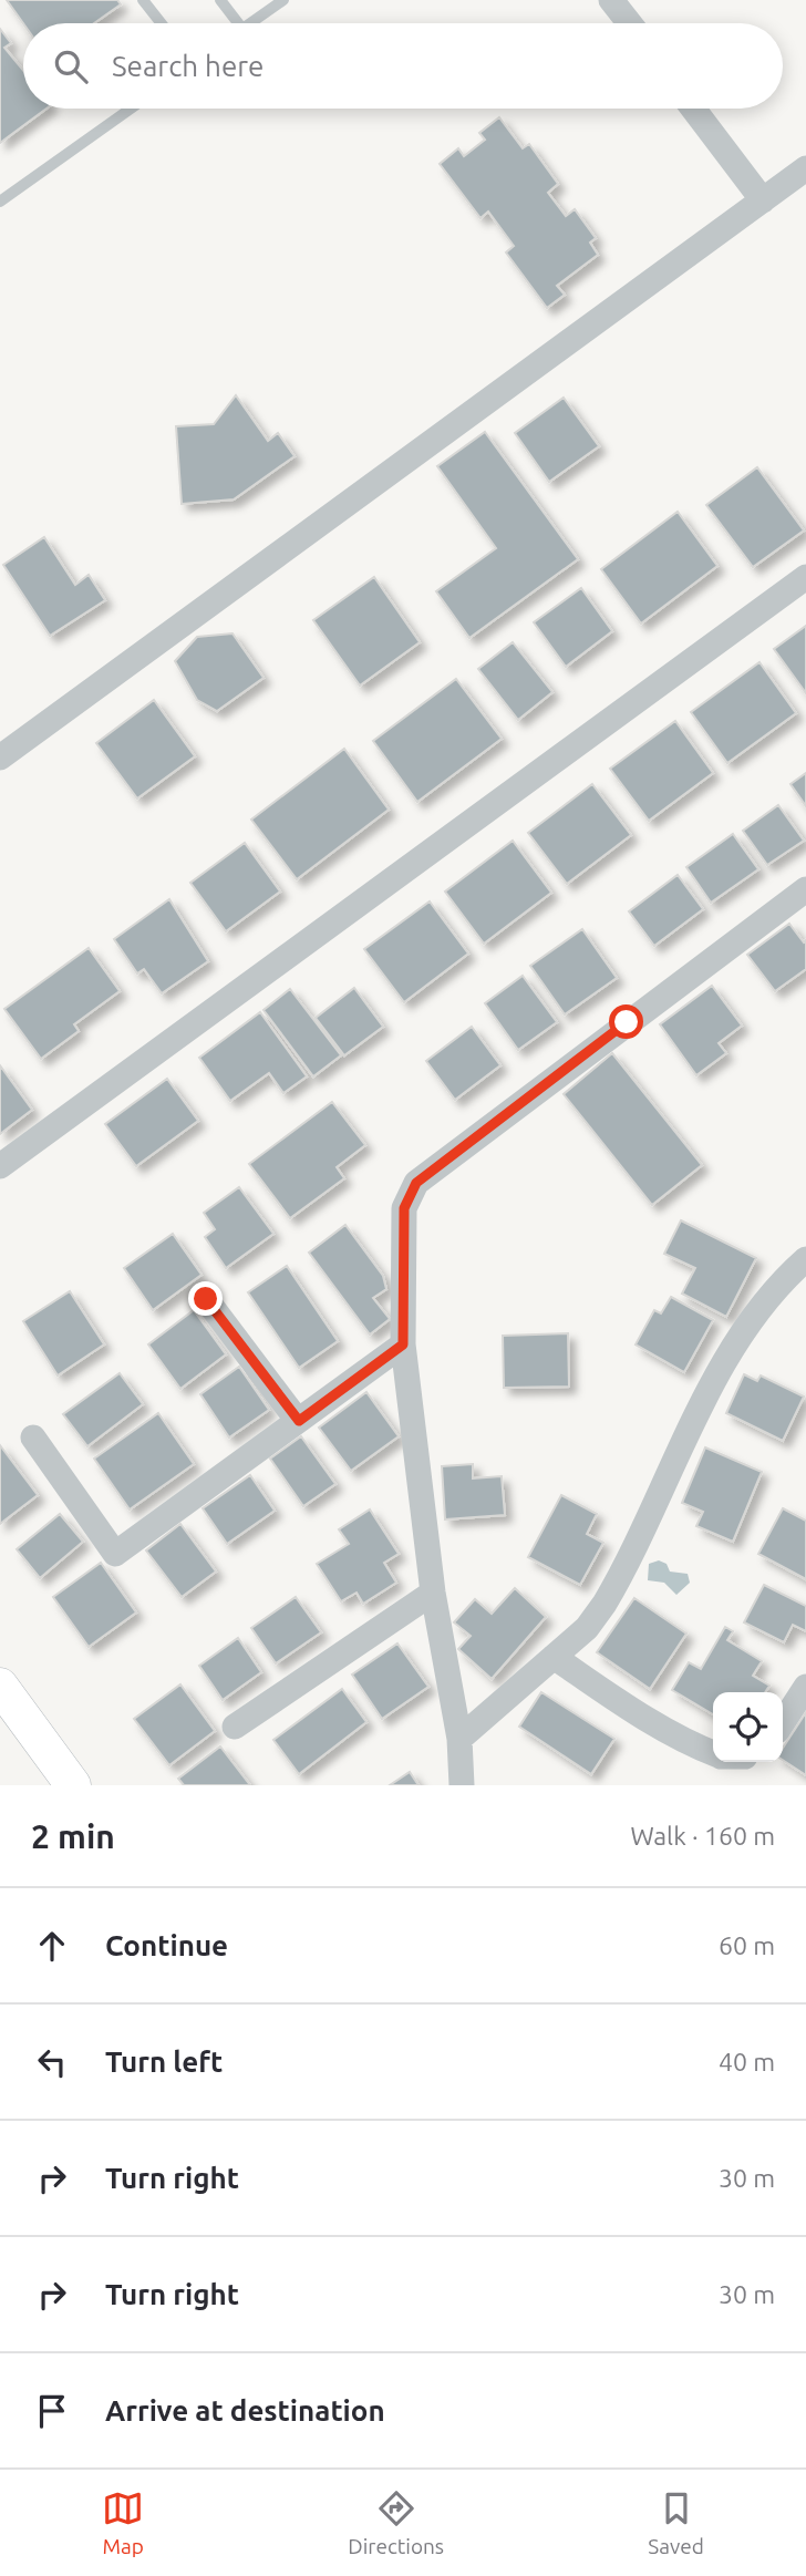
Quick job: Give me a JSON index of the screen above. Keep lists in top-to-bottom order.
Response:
{
  "page": {
    "search": "Search here",
    "heading": ["2 min", "Walk · 160 m"],
    "list": [
      ["Continue", "60 m"],
      ["Turn left", "40 m"],
      ["Turn right", "30 m"],
      ["Turn right", "30 m"],
      "Arrive at destination"
    ],
    "nav": ["Map", "Directions", "Saved"]
  }
}
